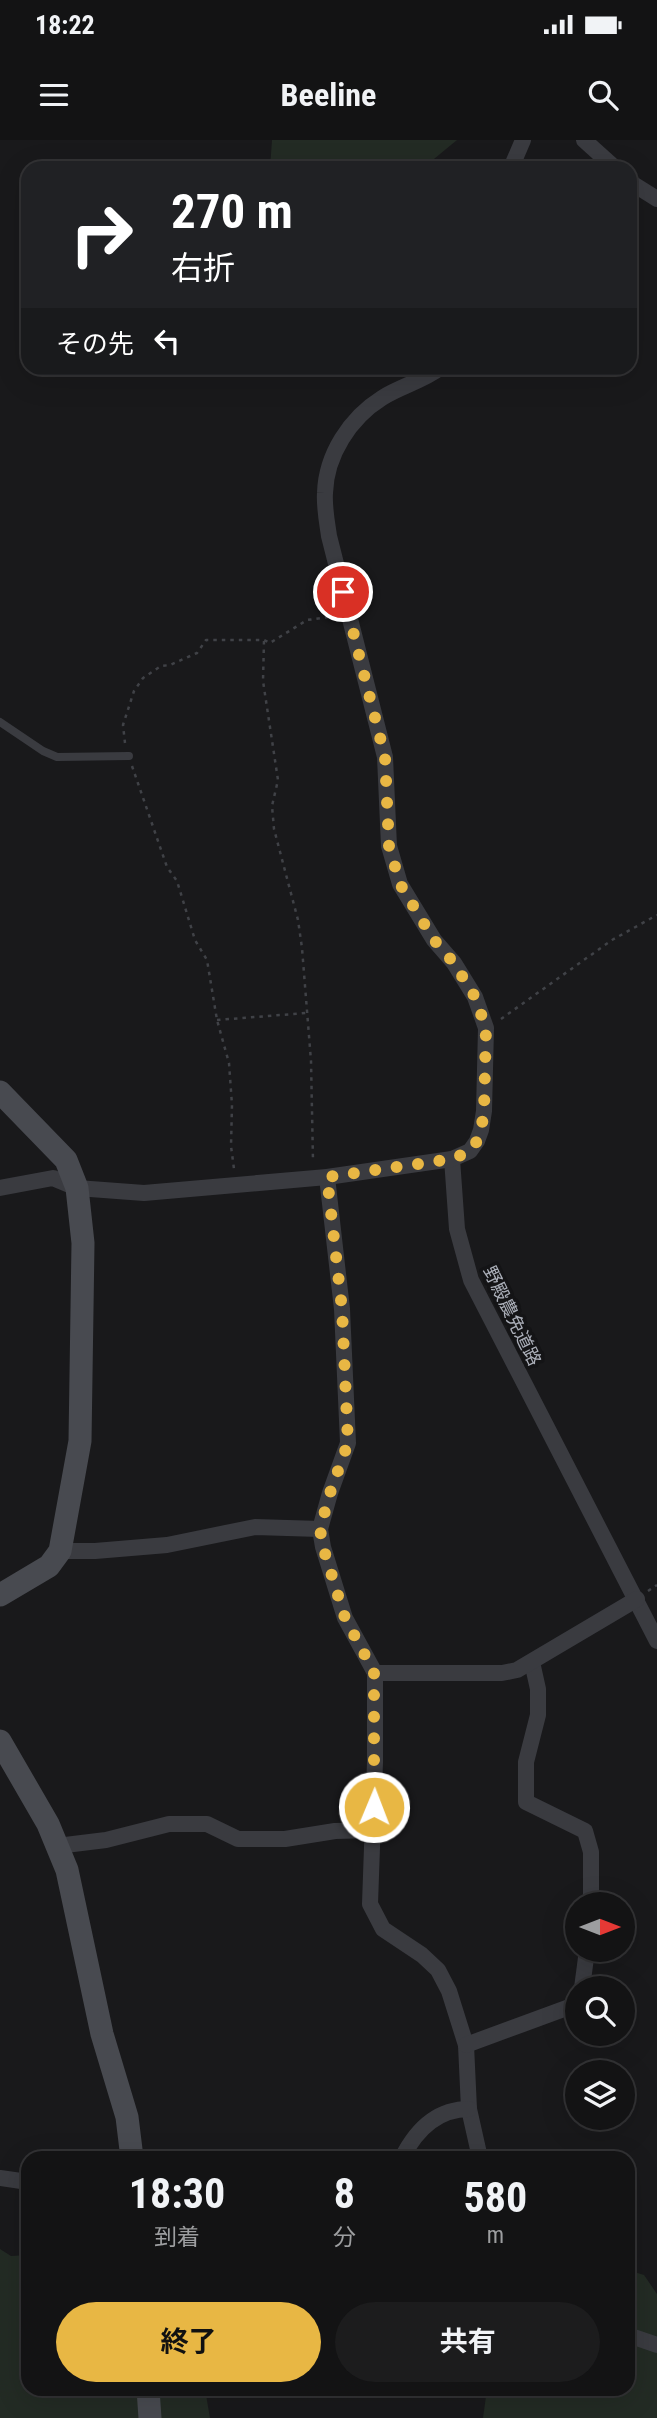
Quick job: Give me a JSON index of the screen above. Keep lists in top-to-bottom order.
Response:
{
  "streets": {
    "street": ["野殿農免道路"]
  },
  "north": "right",
  "page": {
    "status": "18:22",
    "header": "Beeline",
    "turn": ["270 m", "右折"],
    "then": "その先",
    "eta": [
      "18:30",
      "到着",
      "8",
      "分",
      "580",
      "m"
    ],
    "buttons": ["終了", "共有"]
  }
}
